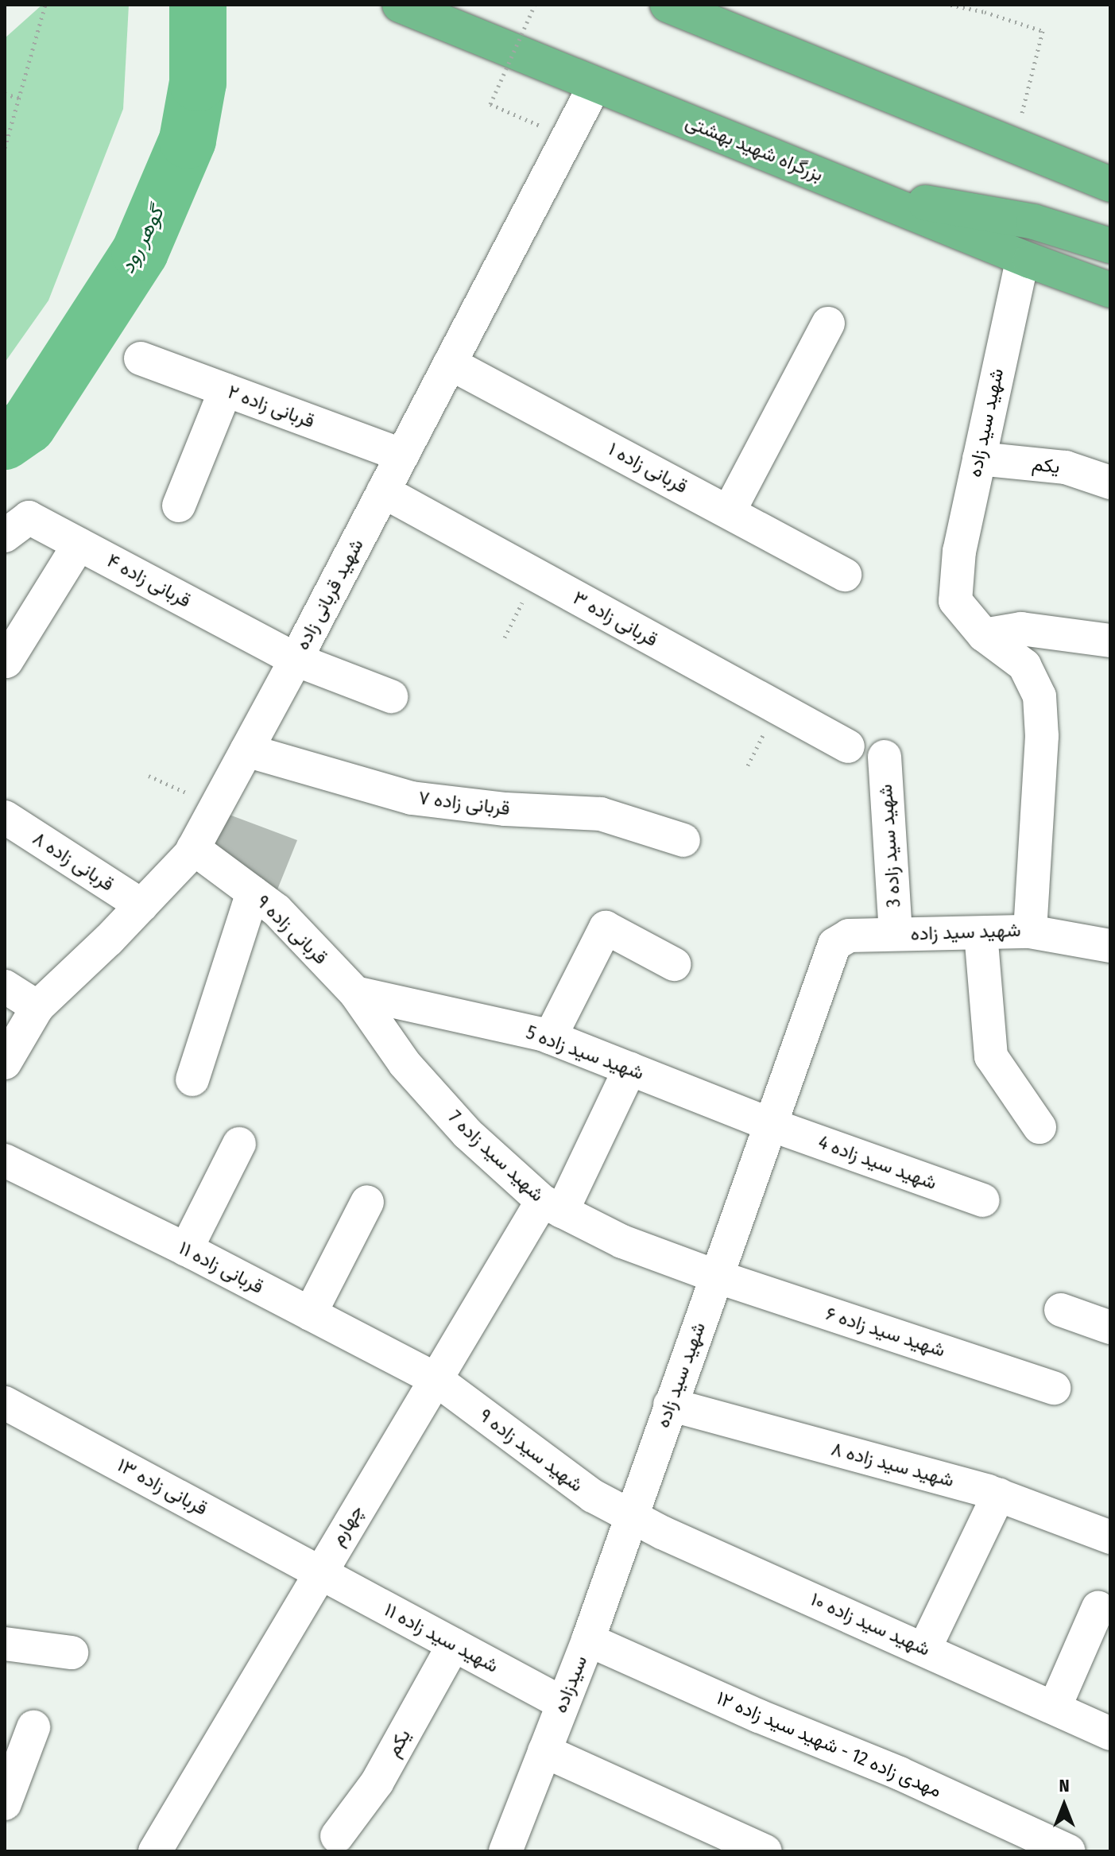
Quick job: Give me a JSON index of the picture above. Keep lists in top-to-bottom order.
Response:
{
  "streets": {
    "highway": ["بزرگراه شهید بهشتی"],
    "street": [
      "قربانی زاده ۲",
      "شهید سید زاده",
      "یکم",
      "قربانی زاده ۱",
      "قربانی زاده ۴",
      "شهید قربانی زاده",
      "قربانی زاده ۳",
      "قربانی زاده ۷",
      "شهید سید زاده 3",
      "قربانی زاده ۸",
      "قربانی زاده ۹",
      "شهید سید زاده 5",
      "شهید سید زاده 7",
      "شهید سید زاده 4",
      "قربانی زاده ۱۱",
      "شهید سید زاده ۶",
      "شهید سید زاده ۹",
      "شهید سید زاده ۸",
      "قربانی زاده ۱۳",
      "چهارم",
      "شهید سید زاده ۱۰",
      "شهید سید زاده ۱۱",
      "سیدزاده",
      "مهدی زاده 12 - شهید سید زاده ۱۲"
    ]
  },
  "crossings": [
    ["بزرگراه شهید بهشتی", "شهید سید زاده"],
    ["بزرگراه شهید بهشتی", "شهید قربانی زاده"],
    ["قربانی زاده ۲", "شهید قربانی زاده"],
    ["شهید سید زاده", "یکم"],
    ["شهید سید زاده", "شهید سید زاده 3"],
    ["شهید سید زاده", "شهید سید زاده 5"],
    ["شهید سید زاده", "شهید سید زاده 7"],
    ["شهید سید زاده", "شهید سید زاده 4"],
    ["شهید سید زاده", "شهید سید زاده ۶"],
    ["شهید سید زاده", "شهید سید زاده ۹"],
    ["شهید سید زاده", "شهید سید زاده ۸"],
    ["شهید سید زاده", "شهید سید زاده ۱۰"],
    ["شهید سید زاده", "سیدزاده"],
    ["یکم", "شهید سید زاده ۱۱"],
    ["قربانی زاده ۱", "شهید قربانی زاده"],
    ["قربانی زاده ۴", "شهید قربانی زاده"],
    ["شهید قربانی زاده", "قربانی زاده ۳"],
    ["شهید قربانی زاده", "قربانی زاده ۷"],
    ["شهید قربانی زاده", "قربانی زاده ۸"],
    ["شهید قربانی زاده", "قربانی زاده ۹"],
    ["قربانی زاده ۹", "شهید سید زاده 5"],
    ["قربانی زاده ۹", "شهید سید زاده 7"],
    ["شهید سید زاده 5", "شهید سید زاده 7"],
    ["شهید سید زاده 5", "شهید سید زاده 4"],
    ["شهید سید زاده 5", "چهارم"],
    ["شهید سید زاده 7", "شهید سید زاده ۶"],
    ["شهید سید زاده 7", "چهارم"],
    ["قربانی زاده ۱۱", "شهید سید زاده ۹"],
    ["قربانی زاده ۱۱", "چهارم"],
    ["شهید سید زاده ۹", "چهارم"],
    ["شهید سید زاده ۹", "شهید سید زاده ۱۰"],
    ["شهید سید زاده ۹", "سیدزاده"],
    ["قربانی زاده ۱۳", "چهارم"],
    ["قربانی زاده ۱۳", "شهید سید زاده ۱۱"],
    ["چهارم", "شهید سید زاده ۱۱"],
    ["شهید سید زاده ۱۰", "سیدزاده"],
    ["شهید سید زاده ۱۱", "سیدزاده"],
    ["سیدزاده", "مهدی زاده 12 - شهید سید زاده ۱۲"]
  ],
  "water": ["گوهر رود"],
  "north": "top"
}
